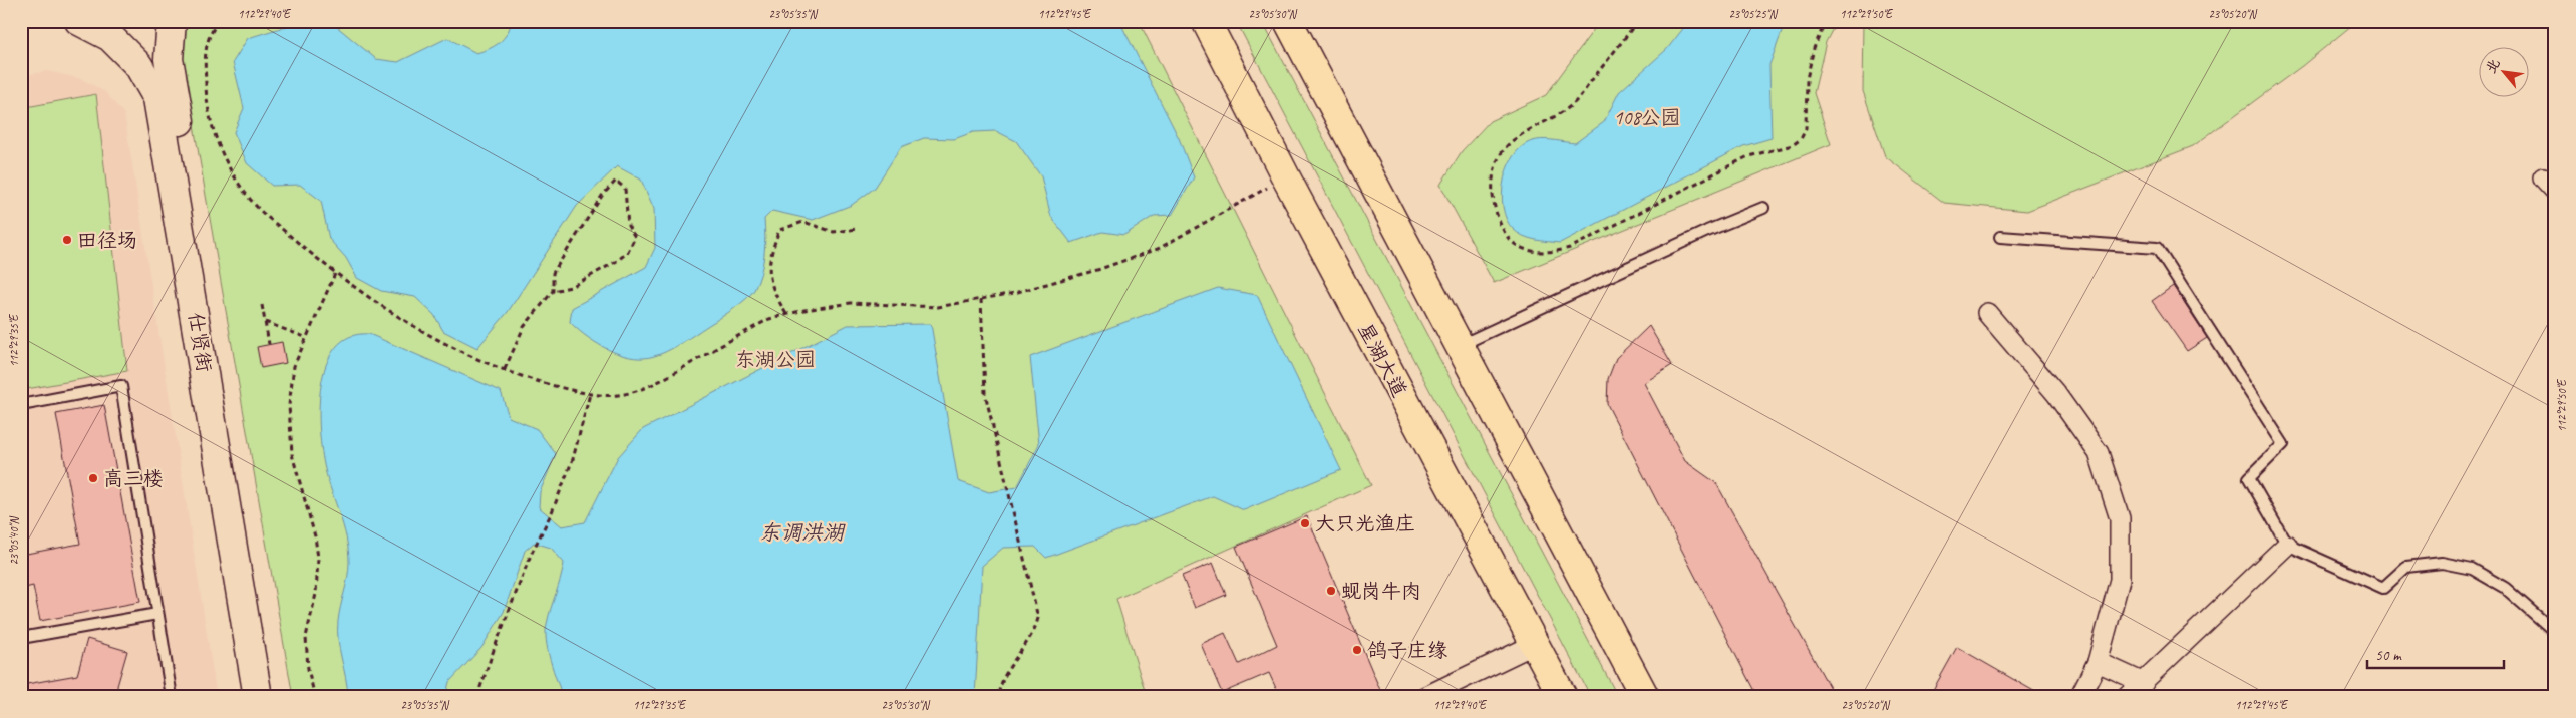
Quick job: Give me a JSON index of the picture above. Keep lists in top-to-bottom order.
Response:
{
  "streets": {
    "main road": ["星湖大道"],
    "street": ["仕贤街"]
  },
  "water": ["东调洪湖"],
  "parks": ["108公园", "东湖公园"],
  "places": [
    "田径场",
    "高三楼",
    "大只光渔庄",
    "蚬岗牛肉",
    "鸽子庄缘"
  ],
  "scale_bar": "50 m",
  "north": "top left",
  "coordinates": [
    "112°29'40\"E",
    "23°05'35\"N",
    "112°29'45\"E",
    "23°05'30\"N",
    "23°05'25\"N",
    "112°29'50\"E",
    "23°05'20\"N",
    "112°29'35\"E",
    "23°05'40\"N"
  ]
}
